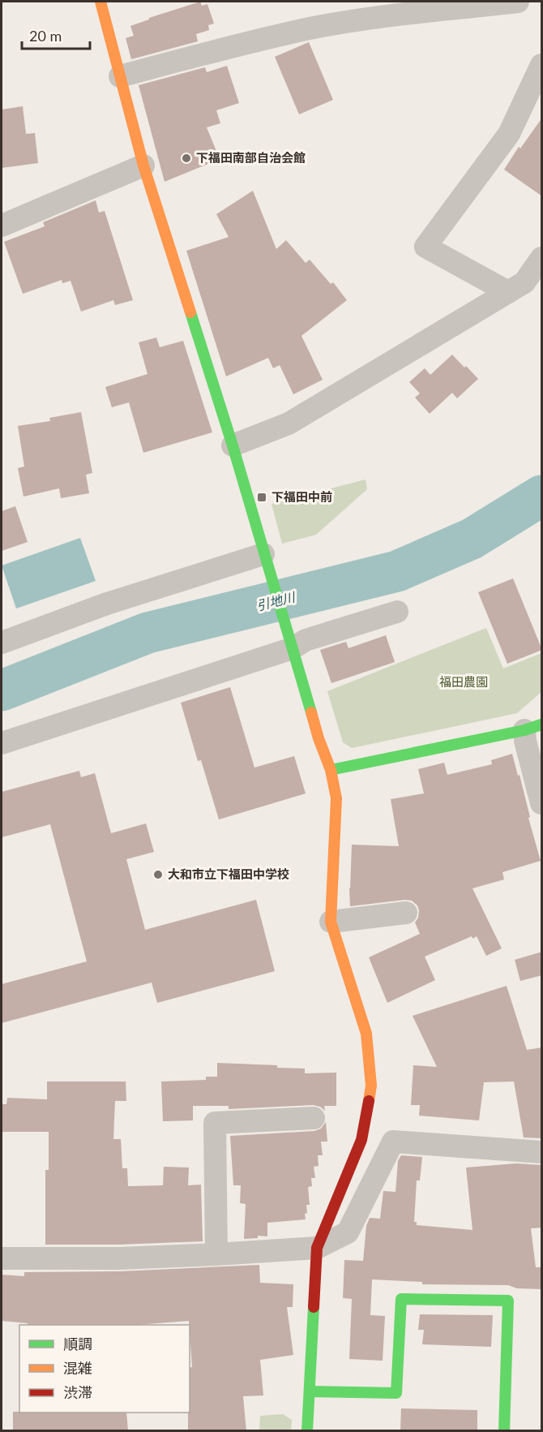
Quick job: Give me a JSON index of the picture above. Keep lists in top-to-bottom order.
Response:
{
  "water": ["引地川"],
  "parks": ["福田農園"],
  "places": {
    "other": ["下福田南部自治会館", "大和市立下福田中学校"],
    "transit": ["下福田中前"]
  },
  "legend": ["順調", "混雑", "渋滞"],
  "scale_bar": "20 m"
}
